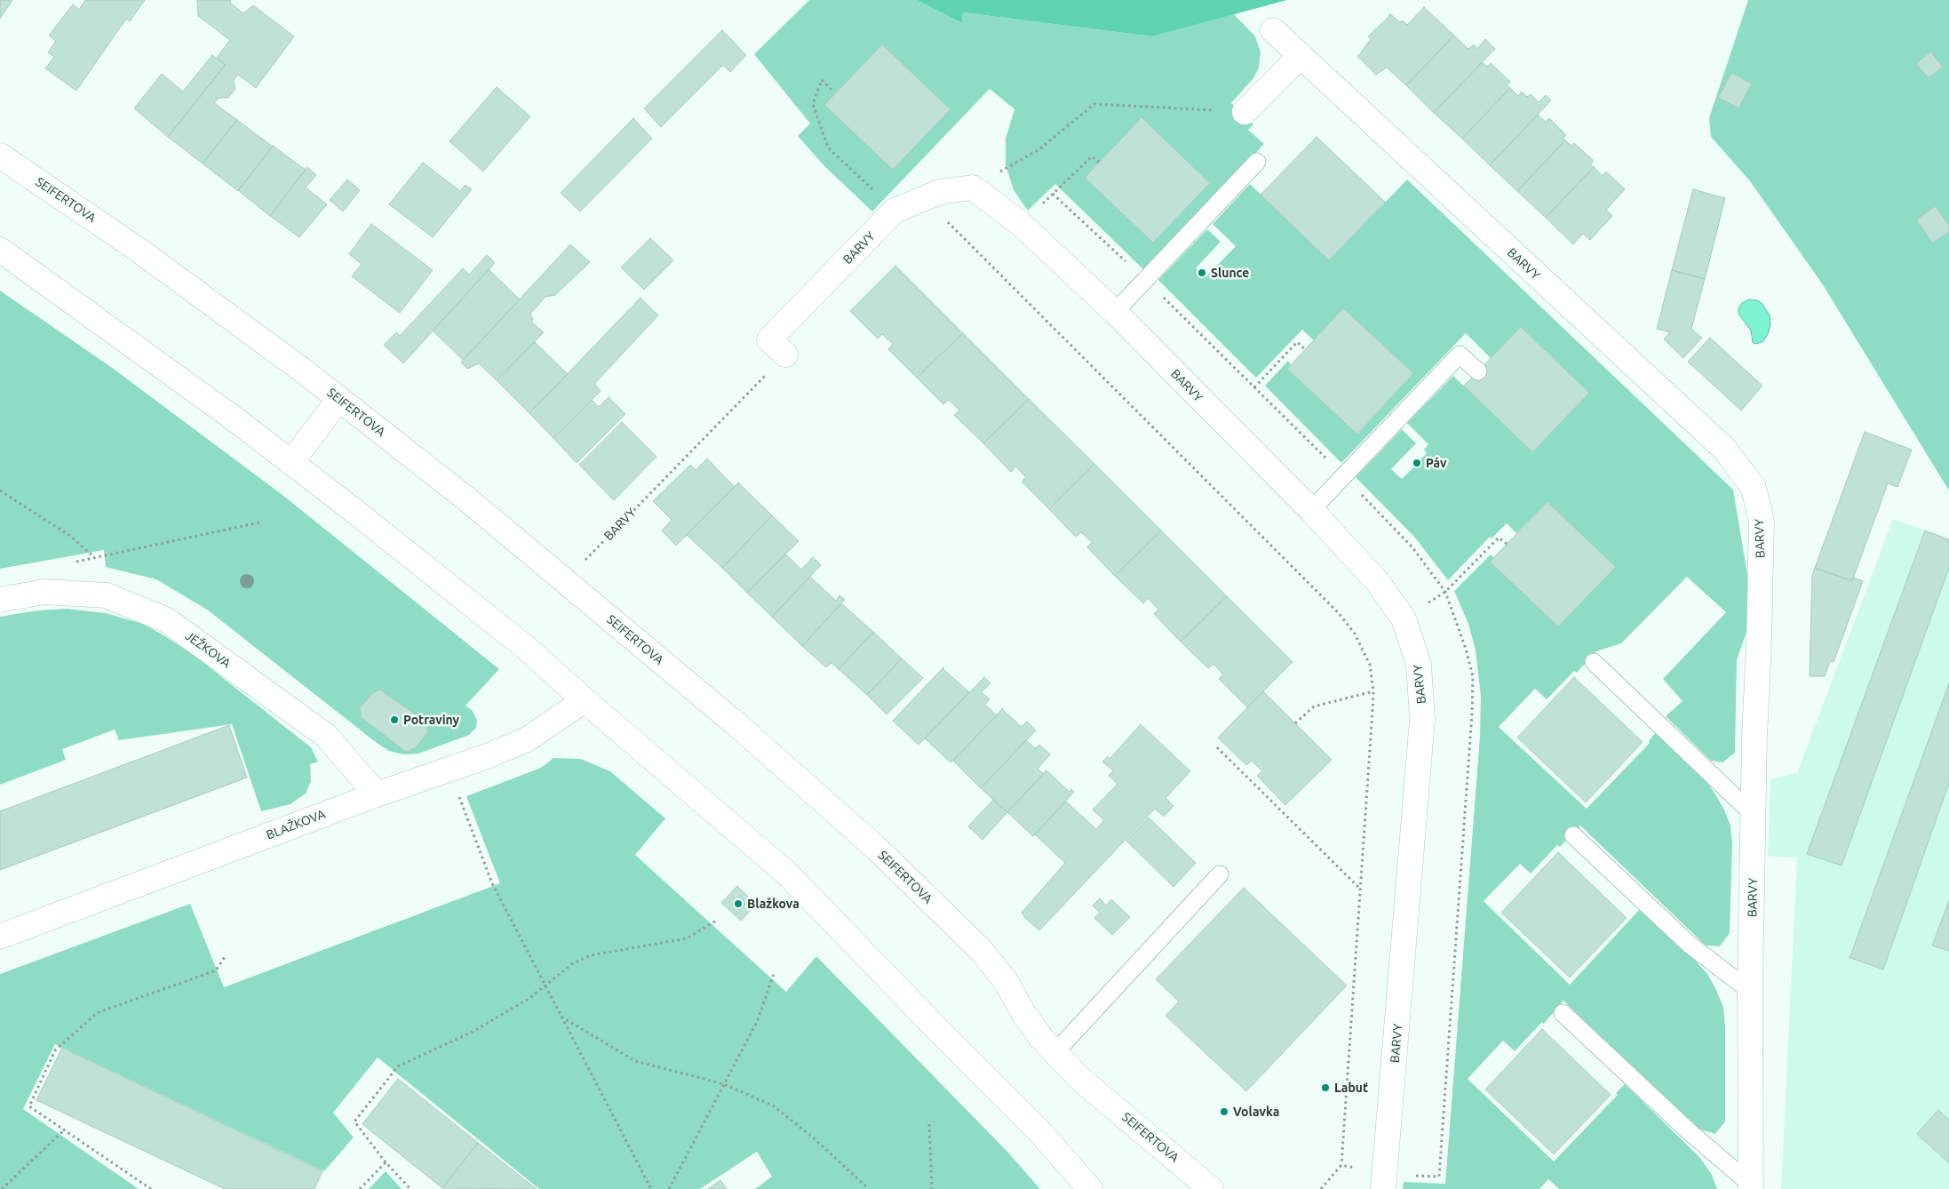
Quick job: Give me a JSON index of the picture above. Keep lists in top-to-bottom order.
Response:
{
  "streets": {
    "street": [
      "SEIFERTOVA",
      "BARVY",
      "JEŽKOVA",
      "BLAŽKOVA"
    ]
  },
  "crossings": [
    ["SEIFERTOVA", "BARVY"],
    ["JEŽKOVA", "BLAŽKOVA"]
  ],
  "places": [
    "Slunce",
    "Páv",
    "Potraviny",
    "Blažkova",
    "Labuť",
    "Volavka"
  ]
}
